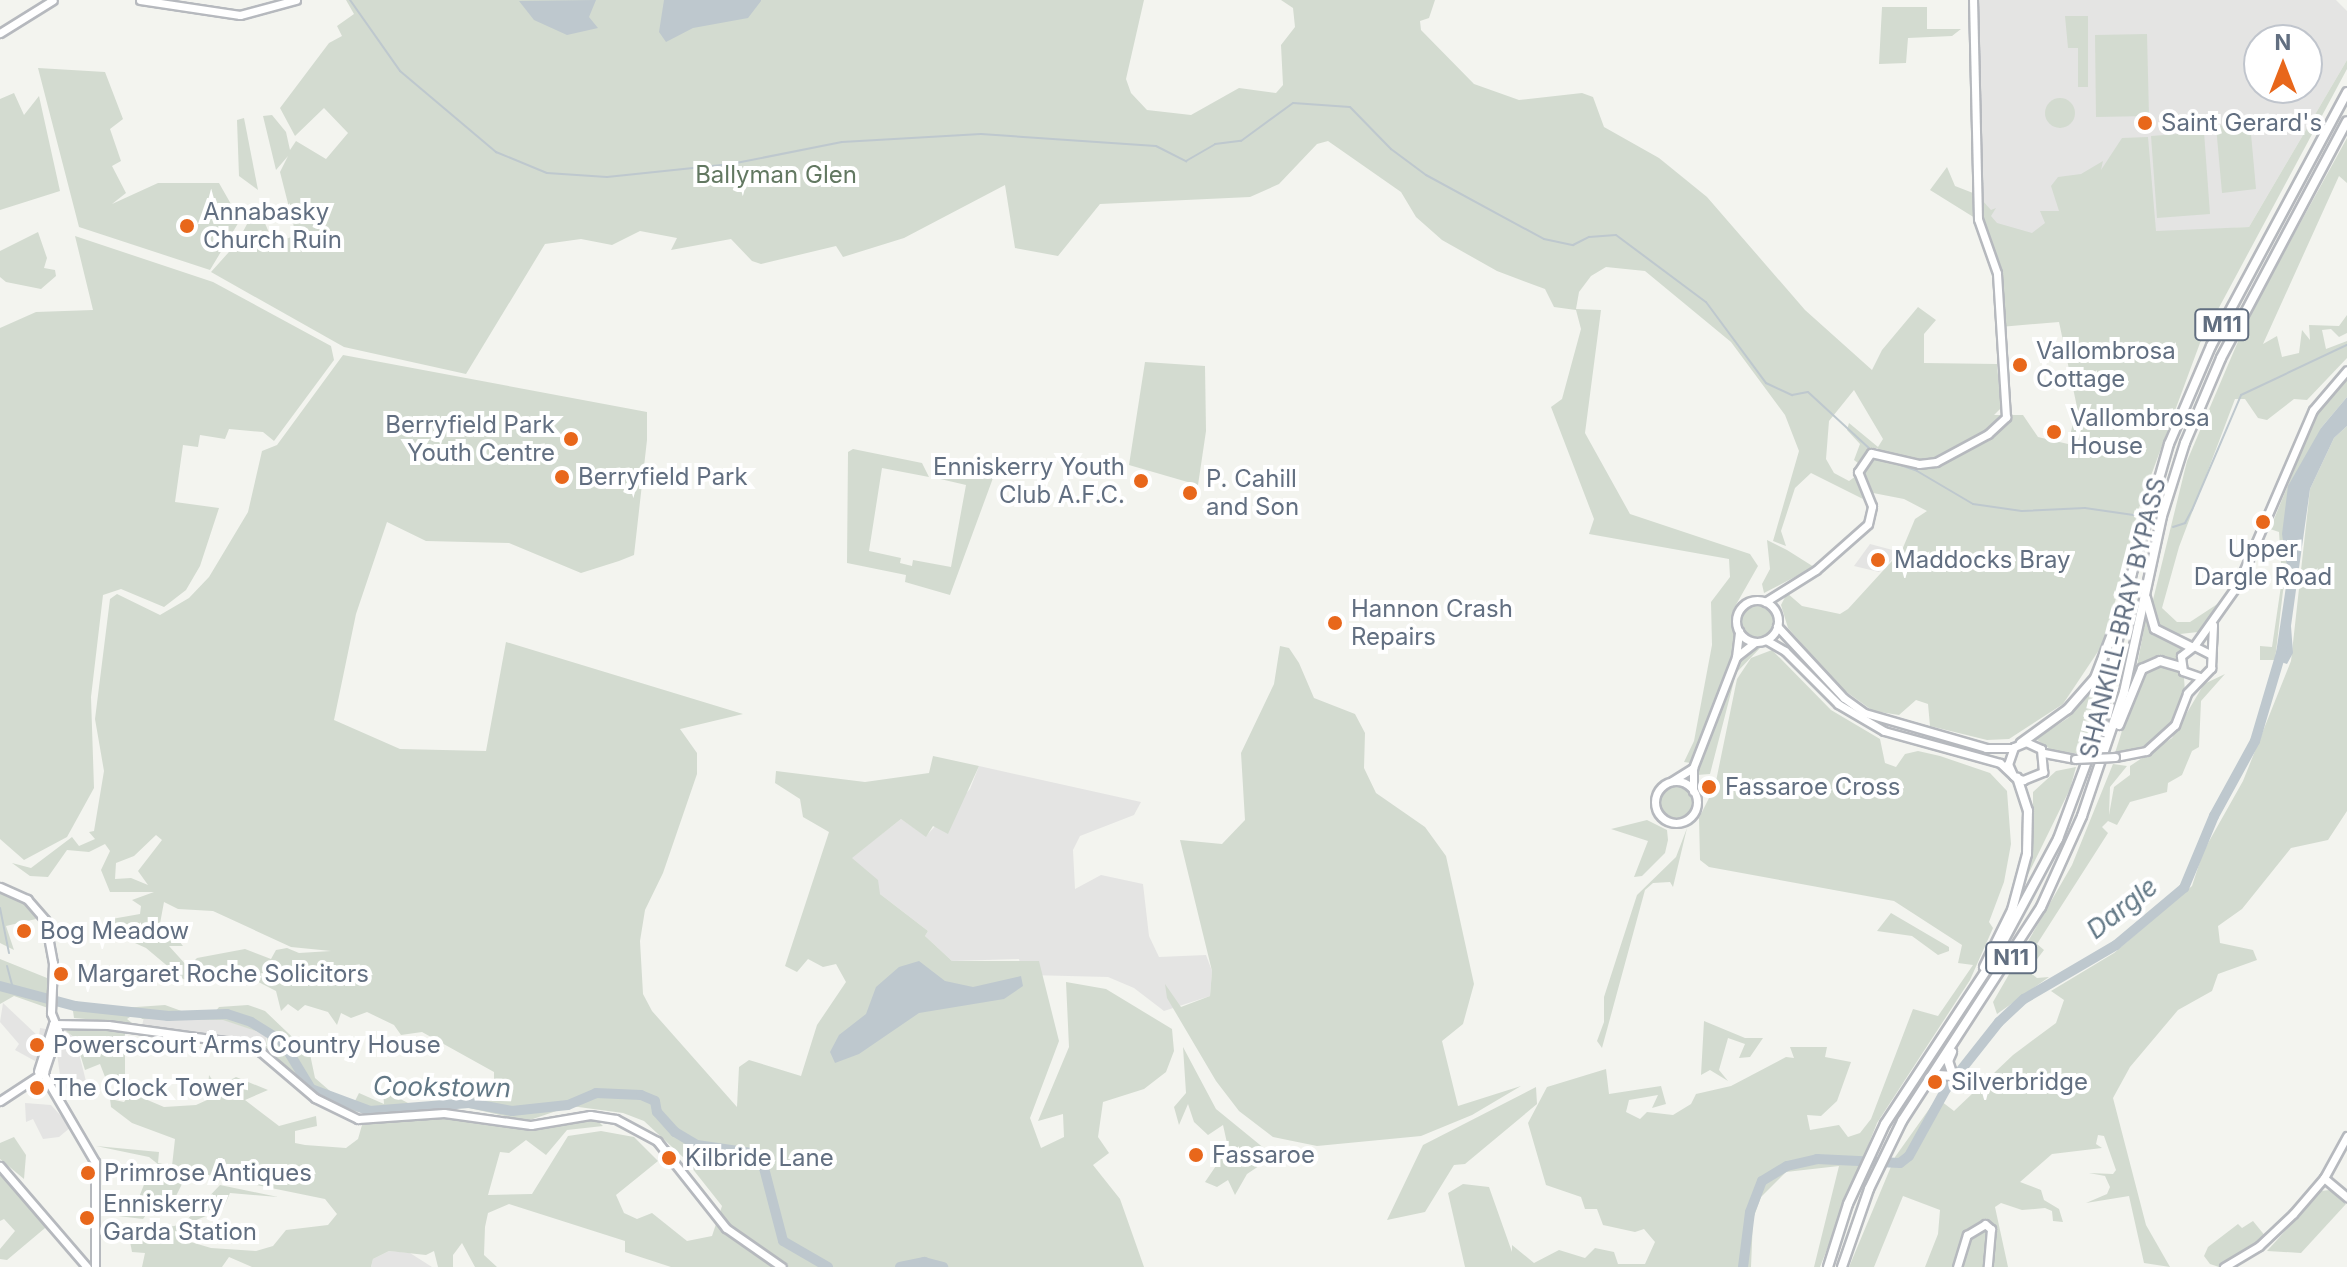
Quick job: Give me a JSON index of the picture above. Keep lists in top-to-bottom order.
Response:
{
  "streets": {
    "highway": ["M11", "SHANKILL-BRAY BYPASS", "N11"]
  },
  "crossings": [
    ["SHANKILL-BRAY BYPASS", "N11"]
  ],
  "water": ["Dargle", "Cookstown"],
  "parks": ["Ballyman Glen"],
  "places": [
    "Saint Gerard's",
    "Annabasky Church Ruin",
    "Vallombrosa Cottage",
    "Vallombrosa House",
    "Berryfield Park Youth Centre",
    "Berryfield Park",
    "Enniskerry Youth Club A.F.C.",
    "P. Cahill and Son",
    "Upper Dargle Road",
    "Maddocks Bray",
    "Hannon Crash Repairs",
    "Fassaroe Cross",
    "Bog Meadow",
    "Margaret Roche Solicitors",
    "Powerscourt Arms Country House",
    "Silverbridge",
    "The Clock Tower",
    "Fassaroe",
    "Kilbride Lane",
    "Primrose Antiques",
    "Enniskerry Garda Station"
  ],
  "north": "top"
}
